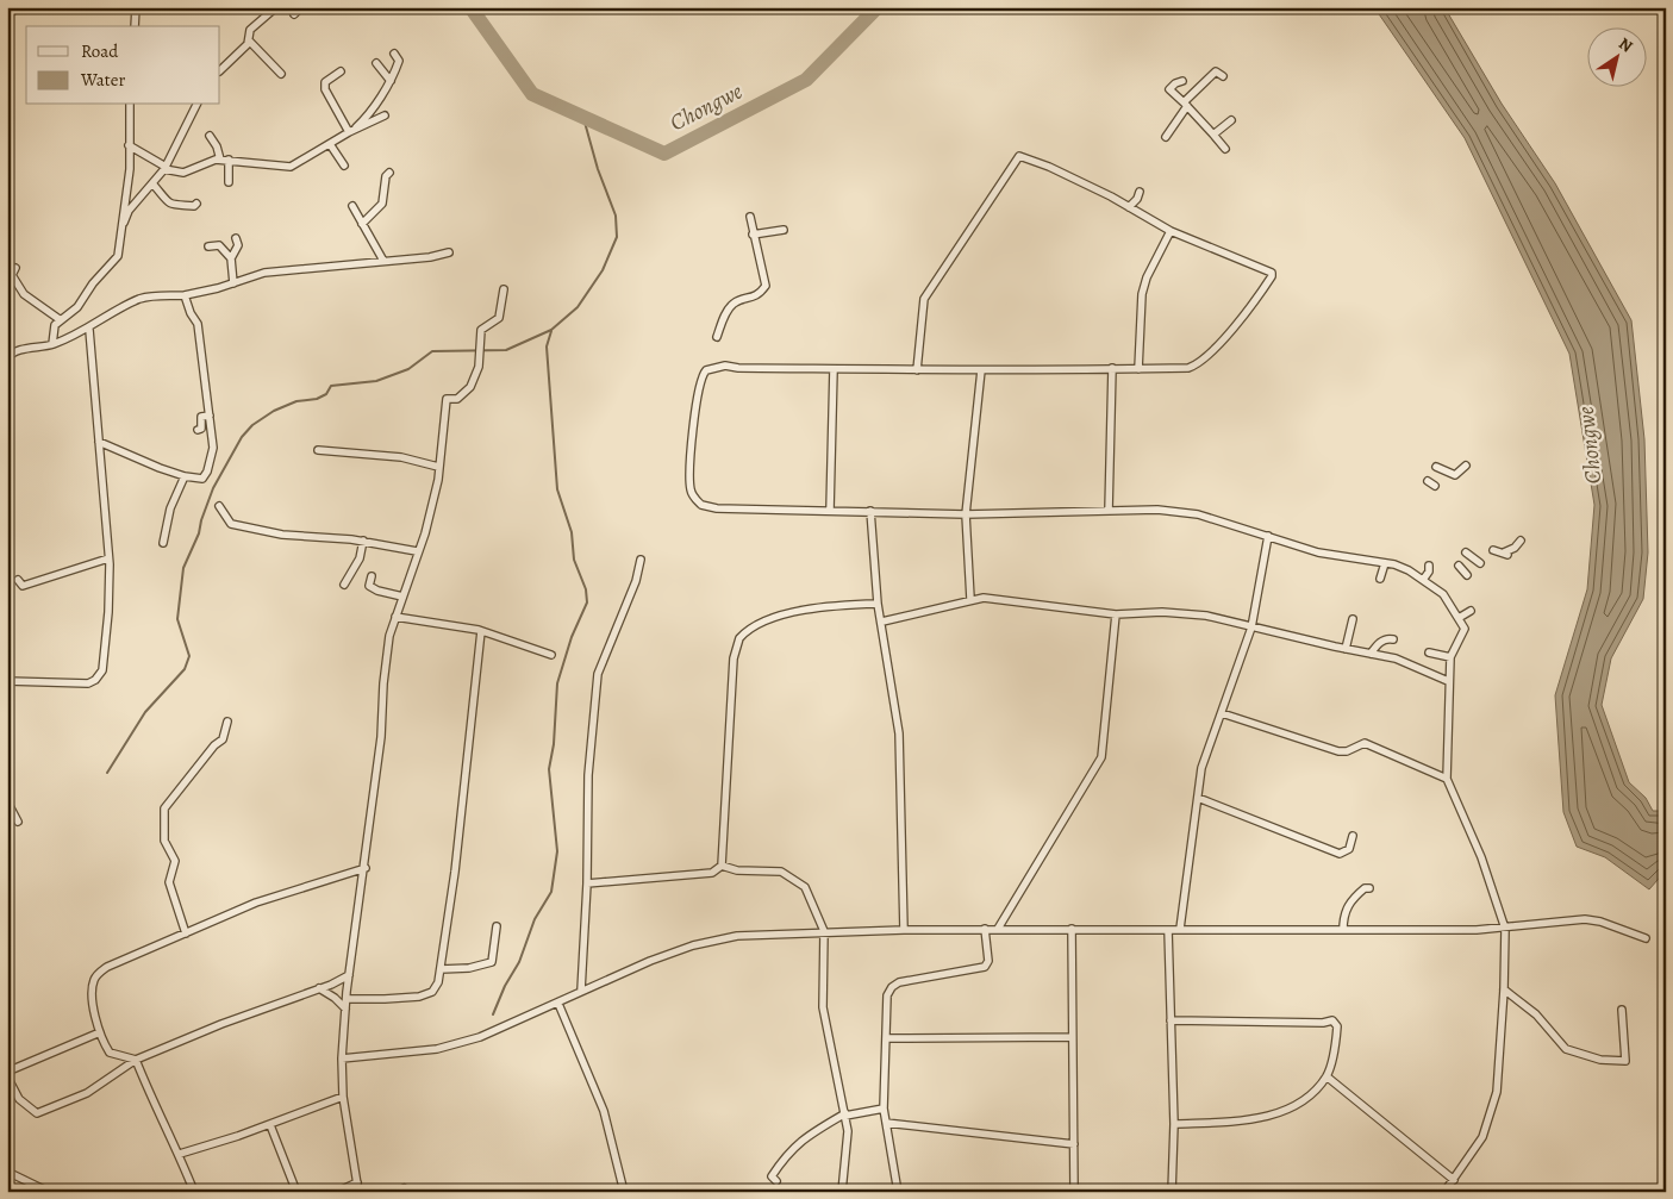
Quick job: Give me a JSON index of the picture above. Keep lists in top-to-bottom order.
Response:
{
  "water": ["Chongwe"],
  "legend": ["Road", "Water"],
  "north": "top right"
}
